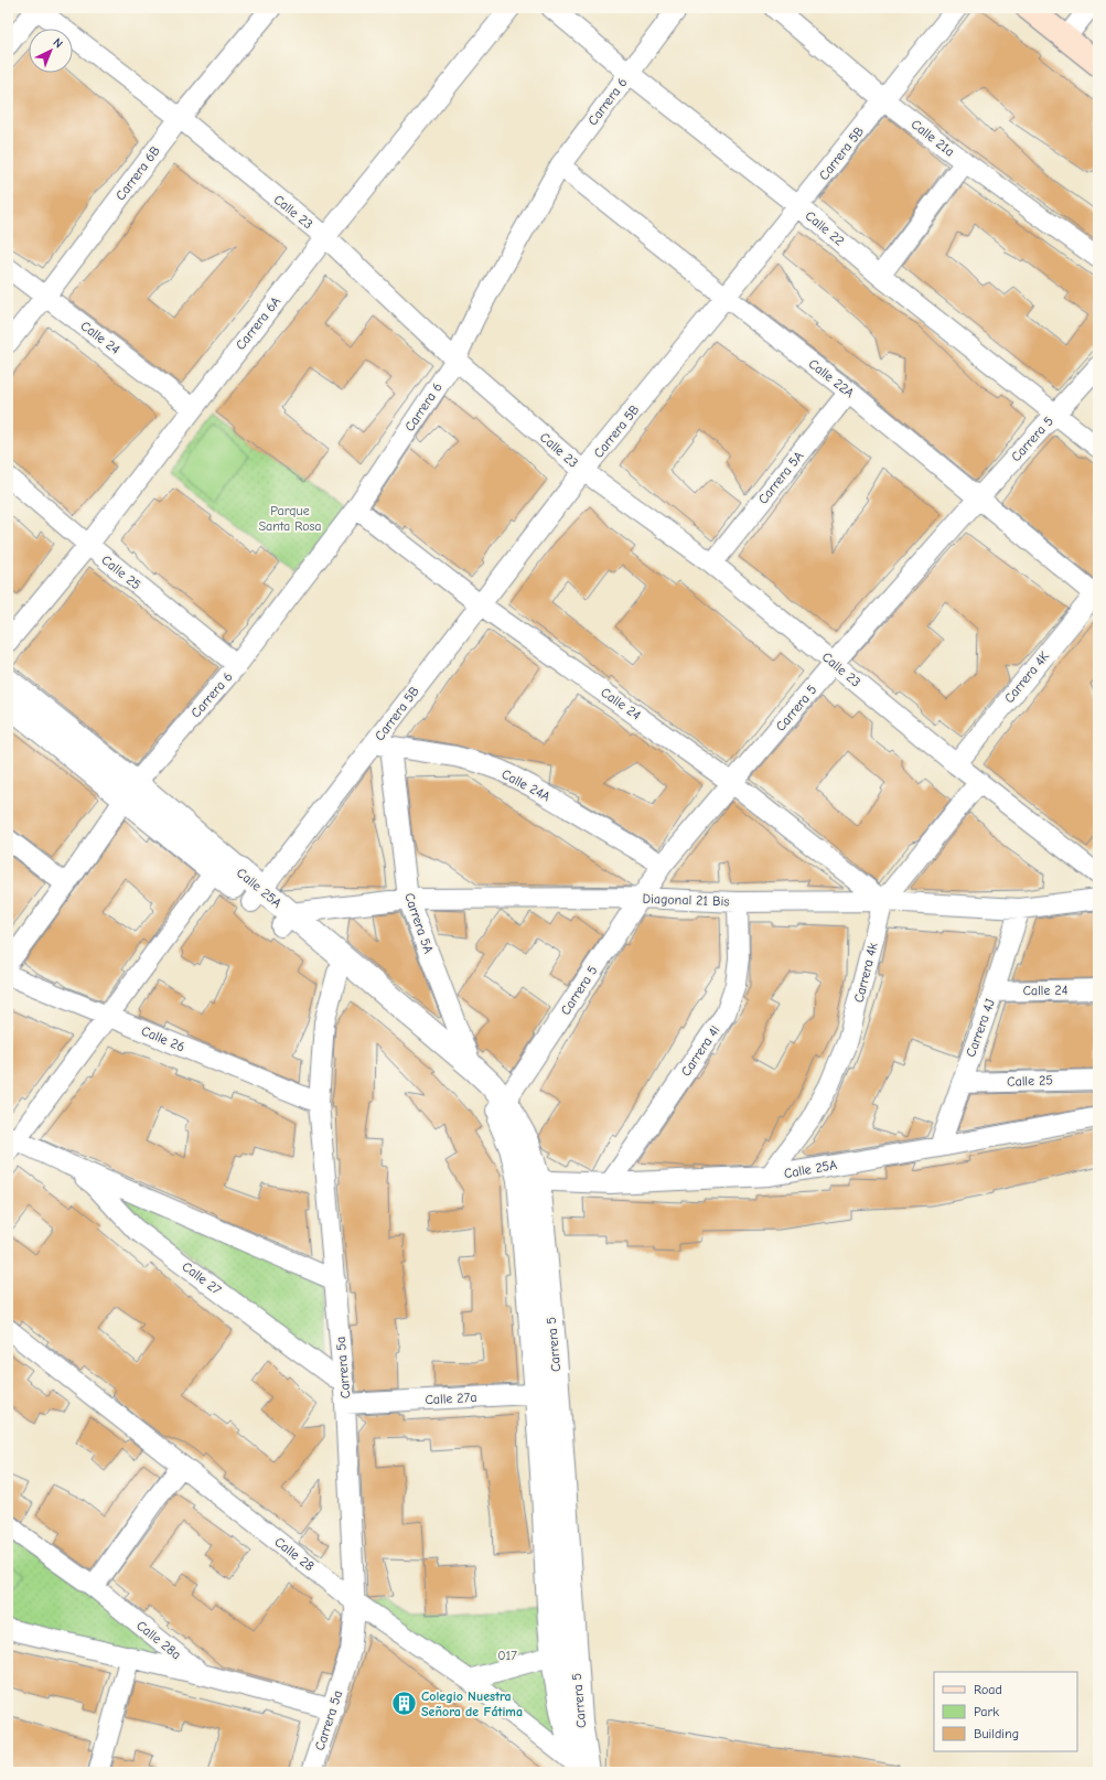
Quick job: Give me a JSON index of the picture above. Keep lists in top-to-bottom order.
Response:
{
  "streets": {
    "street": [
      "Carrera 6",
      "Calle 21a",
      "Carrera 5B",
      "Carrera 6B",
      "Calle 23",
      "Calle 22",
      "Carrera 6A",
      "Calle 24",
      "Calle 22A",
      "Carrera 5",
      "Carrera 5A",
      "Calle 25",
      "Carrera 4K",
      "Calle 24A",
      "Calle 25A",
      "Diagonal 21 Bis",
      "Carrera 4k",
      "Carrera 4J",
      "Calle 26",
      "Carrera 4l",
      "Calle 27",
      "Carrera 5a",
      "Calle 27a",
      "Calle 28",
      "Calle 28a"
    ]
  },
  "crossings": [
    ["Carrera 6", "Calle 23"],
    ["Carrera 6", "Calle 22"],
    ["Carrera 6", "Calle 24"],
    ["Carrera 6", "Calle 22A"],
    ["Carrera 6", "Calle 25"],
    ["Carrera 6", "Calle 25A"],
    ["Calle 21a", "Carrera 5B"],
    ["Carrera 5B", "Calle 23"],
    ["Carrera 5B", "Calle 22"],
    ["Carrera 5B", "Calle 24"],
    ["Carrera 5B", "Calle 22A"],
    ["Carrera 5B", "Carrera 5A"],
    ["Carrera 5B", "Calle 24A"],
    ["Carrera 5B", "Calle 25A"],
    ["Carrera 6B", "Calle 23"],
    ["Carrera 6B", "Calle 24"],
    ["Calle 23", "Carrera 6A"],
    ["Calle 23", "Carrera 5"],
    ["Calle 23", "Carrera 5A"],
    ["Calle 23", "Carrera 4K"],
    ["Calle 23", "Carrera 4k"],
    ["Calle 22", "Carrera 5"],
    ["Carrera 6A", "Calle 24"],
    ["Carrera 6A", "Calle 25"],
    ["Calle 24", "Carrera 5"],
    ["Calle 24", "Diagonal 21 Bis"],
    ["Calle 24", "Carrera 4k"],
    ["Calle 24", "Carrera 4J"],
    ["Calle 22A", "Carrera 5"],
    ["Calle 22A", "Carrera 5A"],
    ["Calle 22A", "Carrera 4K"],
    ["Carrera 5", "Calle 24A"],
    ["Carrera 5", "Calle 25A"],
    ["Carrera 5", "Diagonal 21 Bis"],
    ["Carrera 5", "Calle 27a"],
    ["Carrera 5", "Calle 28"],
    ["Carrera 5A", "Calle 24A"],
    ["Carrera 5A", "Calle 25A"],
    ["Carrera 5A", "Diagonal 21 Bis"],
    ["Calle 25", "Carrera 4J"],
    ["Calle 25A", "Diagonal 21 Bis"],
    ["Calle 25A", "Carrera 4k"],
    ["Calle 25A", "Carrera 4J"],
    ["Calle 25A", "Carrera 4l"],
    ["Calle 25A", "Carrera 5a"],
    ["Diagonal 21 Bis", "Carrera 4k"],
    ["Diagonal 21 Bis", "Carrera 4J"],
    ["Diagonal 21 Bis", "Carrera 4l"],
    ["Calle 26", "Carrera 5a"],
    ["Calle 27", "Carrera 5a"],
    ["Carrera 5a", "Calle 27a"],
    ["Carrera 5a", "Calle 28"],
    ["Carrera 5a", "Calle 28a"]
  ],
  "parks": ["Parque Santa Rosa", "017"],
  "places": {
    "building": ["Colegio Nuestra Señora de Fátima"]
  },
  "legend": ["Road", "Park", "Building"],
  "north": "top right"
}
